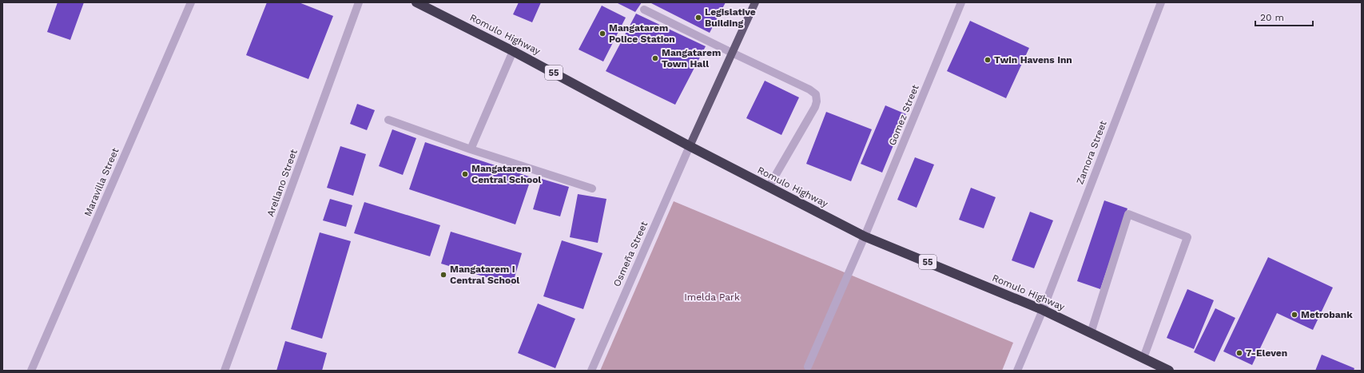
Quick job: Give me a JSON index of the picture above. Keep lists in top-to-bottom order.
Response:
{
  "streets": {
    "highway": ["Romulo Highway", "55"],
    "street": [
      "Gomez Street",
      "Zamora Street",
      "Maravilla Street",
      "Arellano Street",
      "Osmeña Street"
    ]
  },
  "crossings": [
    ["Romulo Highway", "Gomez Street"],
    ["Romulo Highway", "Zamora Street"],
    ["Romulo Highway", "Osmeña Street"]
  ],
  "parks": ["Imelda Park"],
  "places": [
    "Legislative Building",
    "Mangatarem Police Station",
    "Mangatarem Town Hall",
    "Twin Havens Inn",
    "Mangatarem Central School",
    "Mangatarem I Central School",
    "Metrobank",
    "7-Eleven"
  ],
  "scale_bar": "20 m"
}
